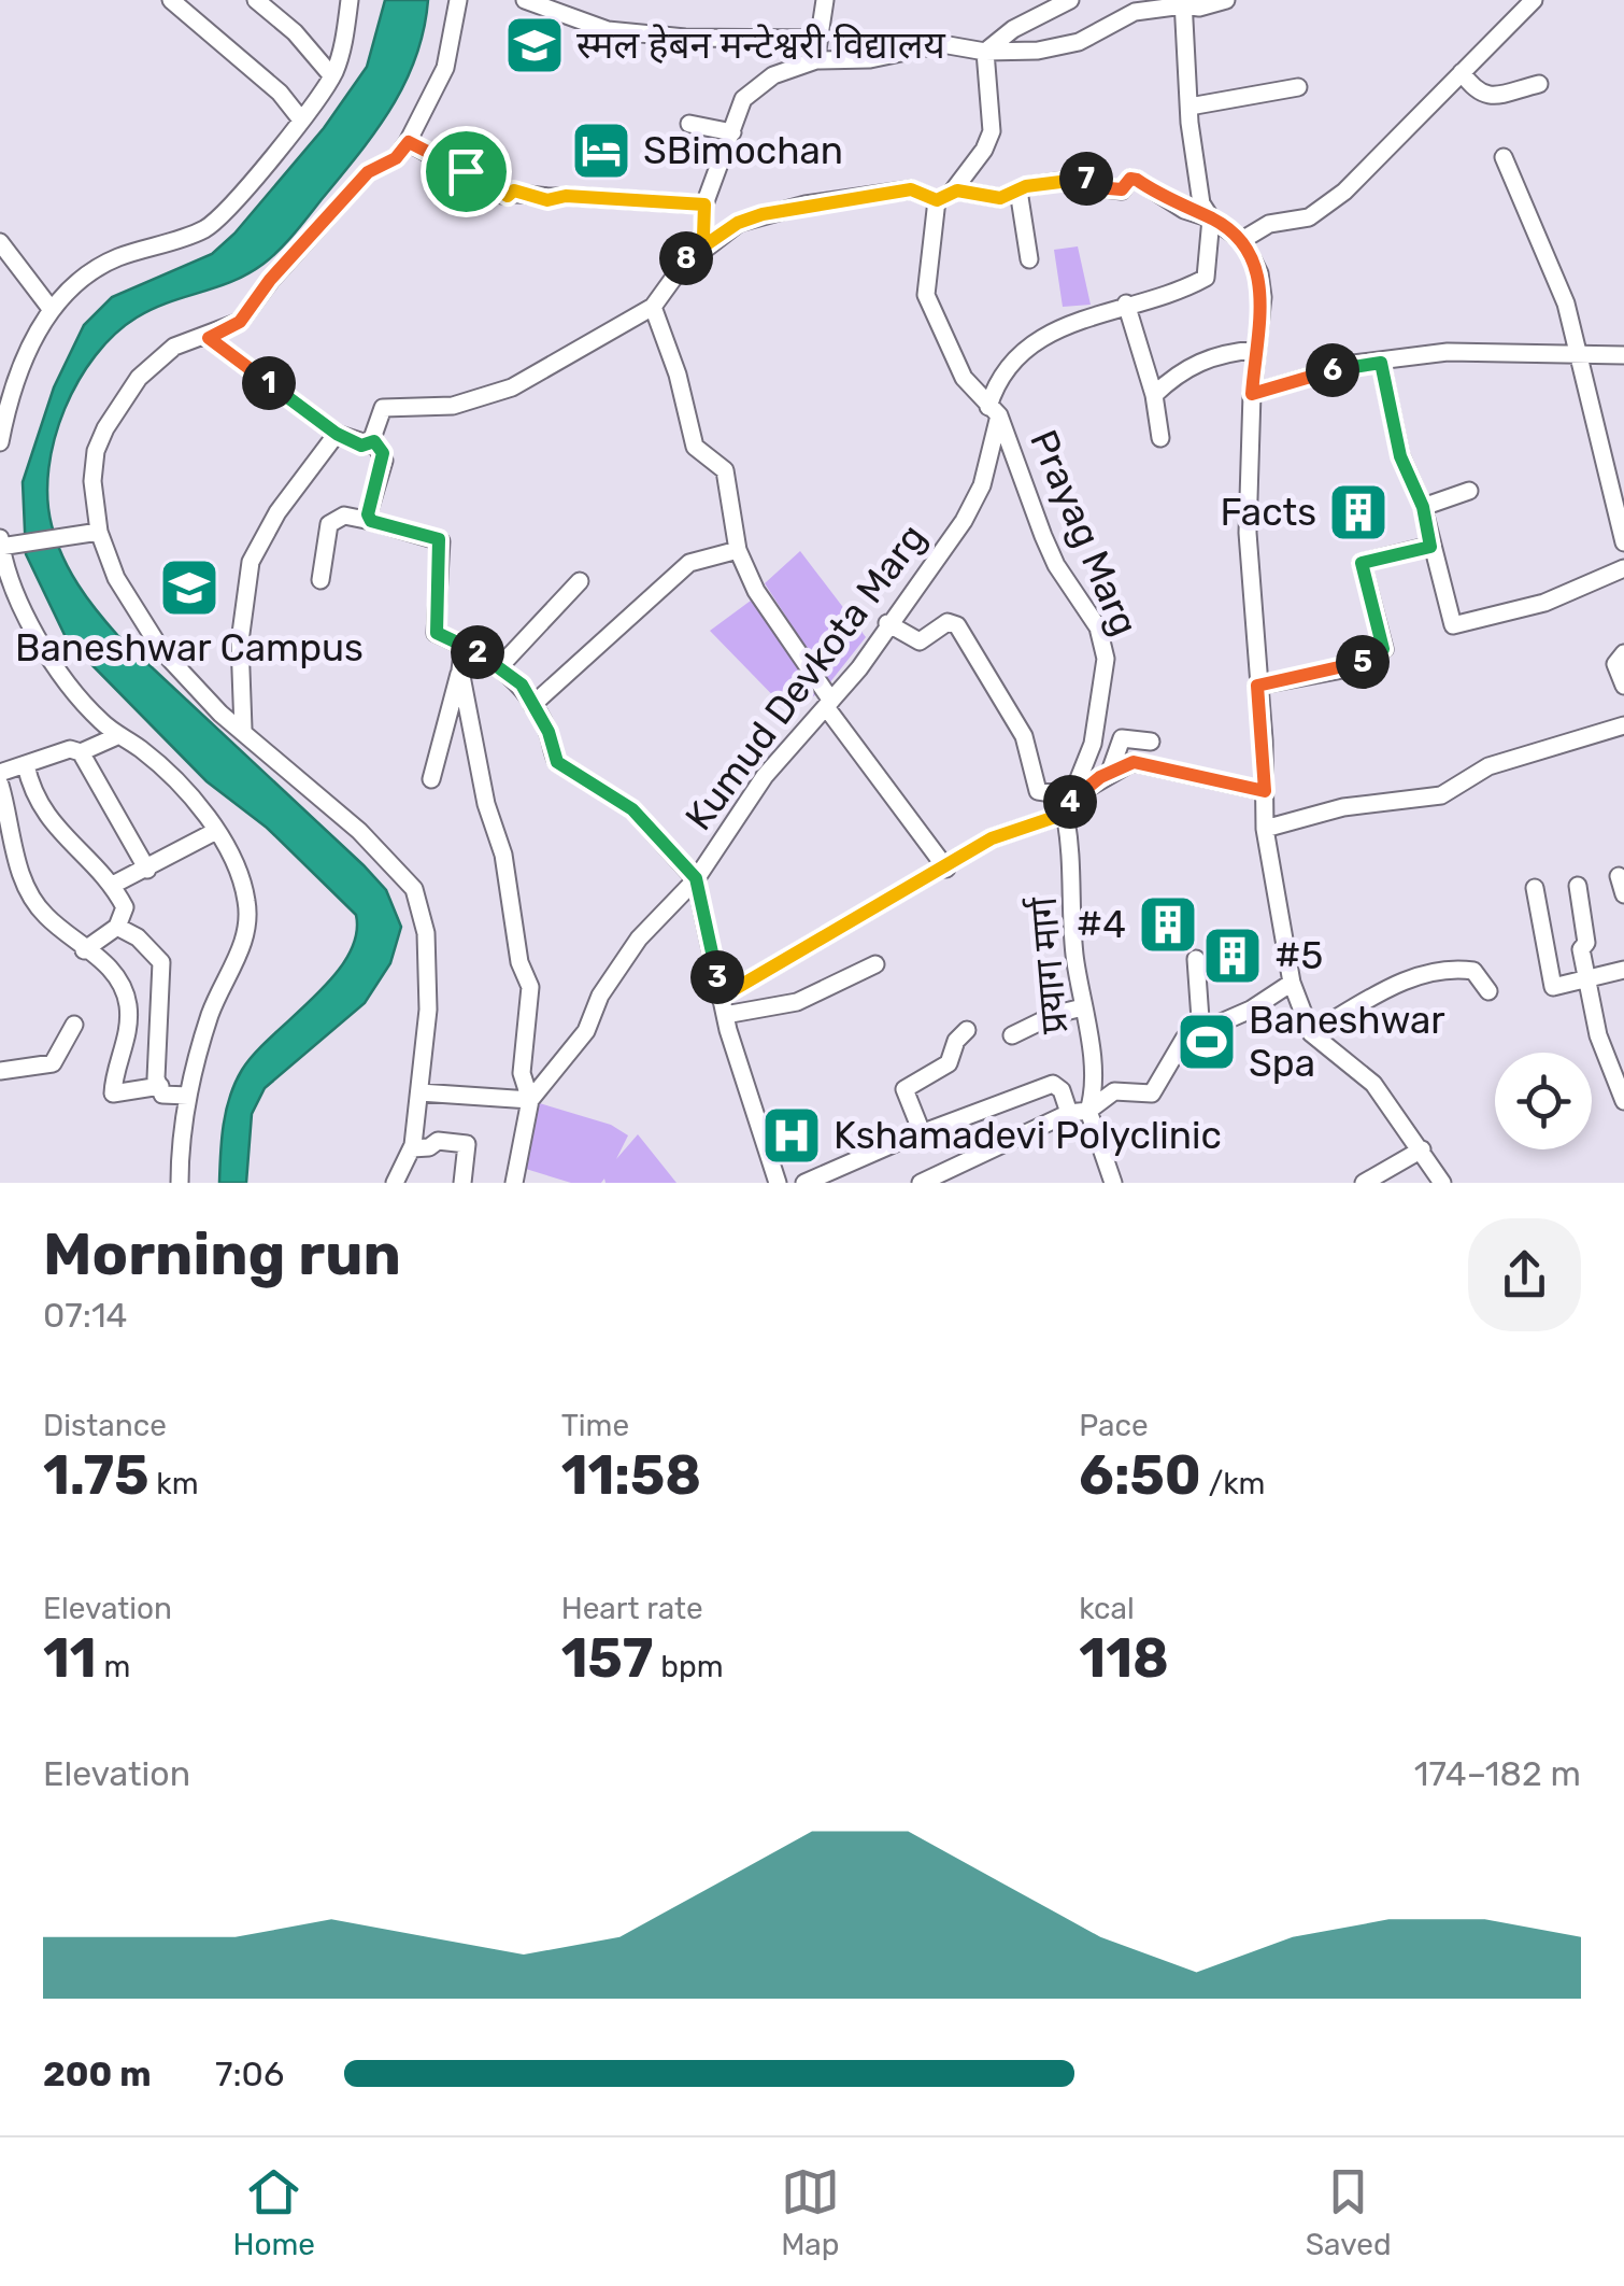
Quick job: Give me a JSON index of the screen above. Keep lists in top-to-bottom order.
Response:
{
  "streets": {
    "street": ["Prayag Marg", "Kumud Devkota Marg", "प्रयाग मार्ग"]
  },
  "crossings": [
    ["Prayag Marg", "Kumud Devkota Marg"],
    ["Prayag Marg", "प्रयाग मार्ग"]
  ],
  "places": {
    "school or university": ["स्मल हेबन मन्टेश्वरी विद्यालय", "Baneshwar Campus"],
    "hotel": ["SBimochan"],
    "building": ["Facts", "#4", "#5"],
    "sports": ["Baneshwar Spa"],
    "hospital": ["Kshamadevi Polyclinic"]
  },
  "page": {
    "pins": [
      "7",
      "8",
      "6",
      "1",
      "2",
      "5",
      "4",
      "3"
    ],
    "heading": ["Morning run", "07:14"],
    "stats": [
      ["Distance", "1.75 km"],
      ["Time", "11:58"],
      ["Pace", "6:50 /km"],
      ["Elevation", "11 m"],
      ["Heart rate", "157 bpm"],
      ["kcal", "118"]
    ],
    "chart": ["Elevation", "174–182 m"],
    "list": [
      {
        "name": "200 m",
        "note": "7:06"
      }
    ],
    "tabs": ["Home", "Map", "Saved"]
  }
}
